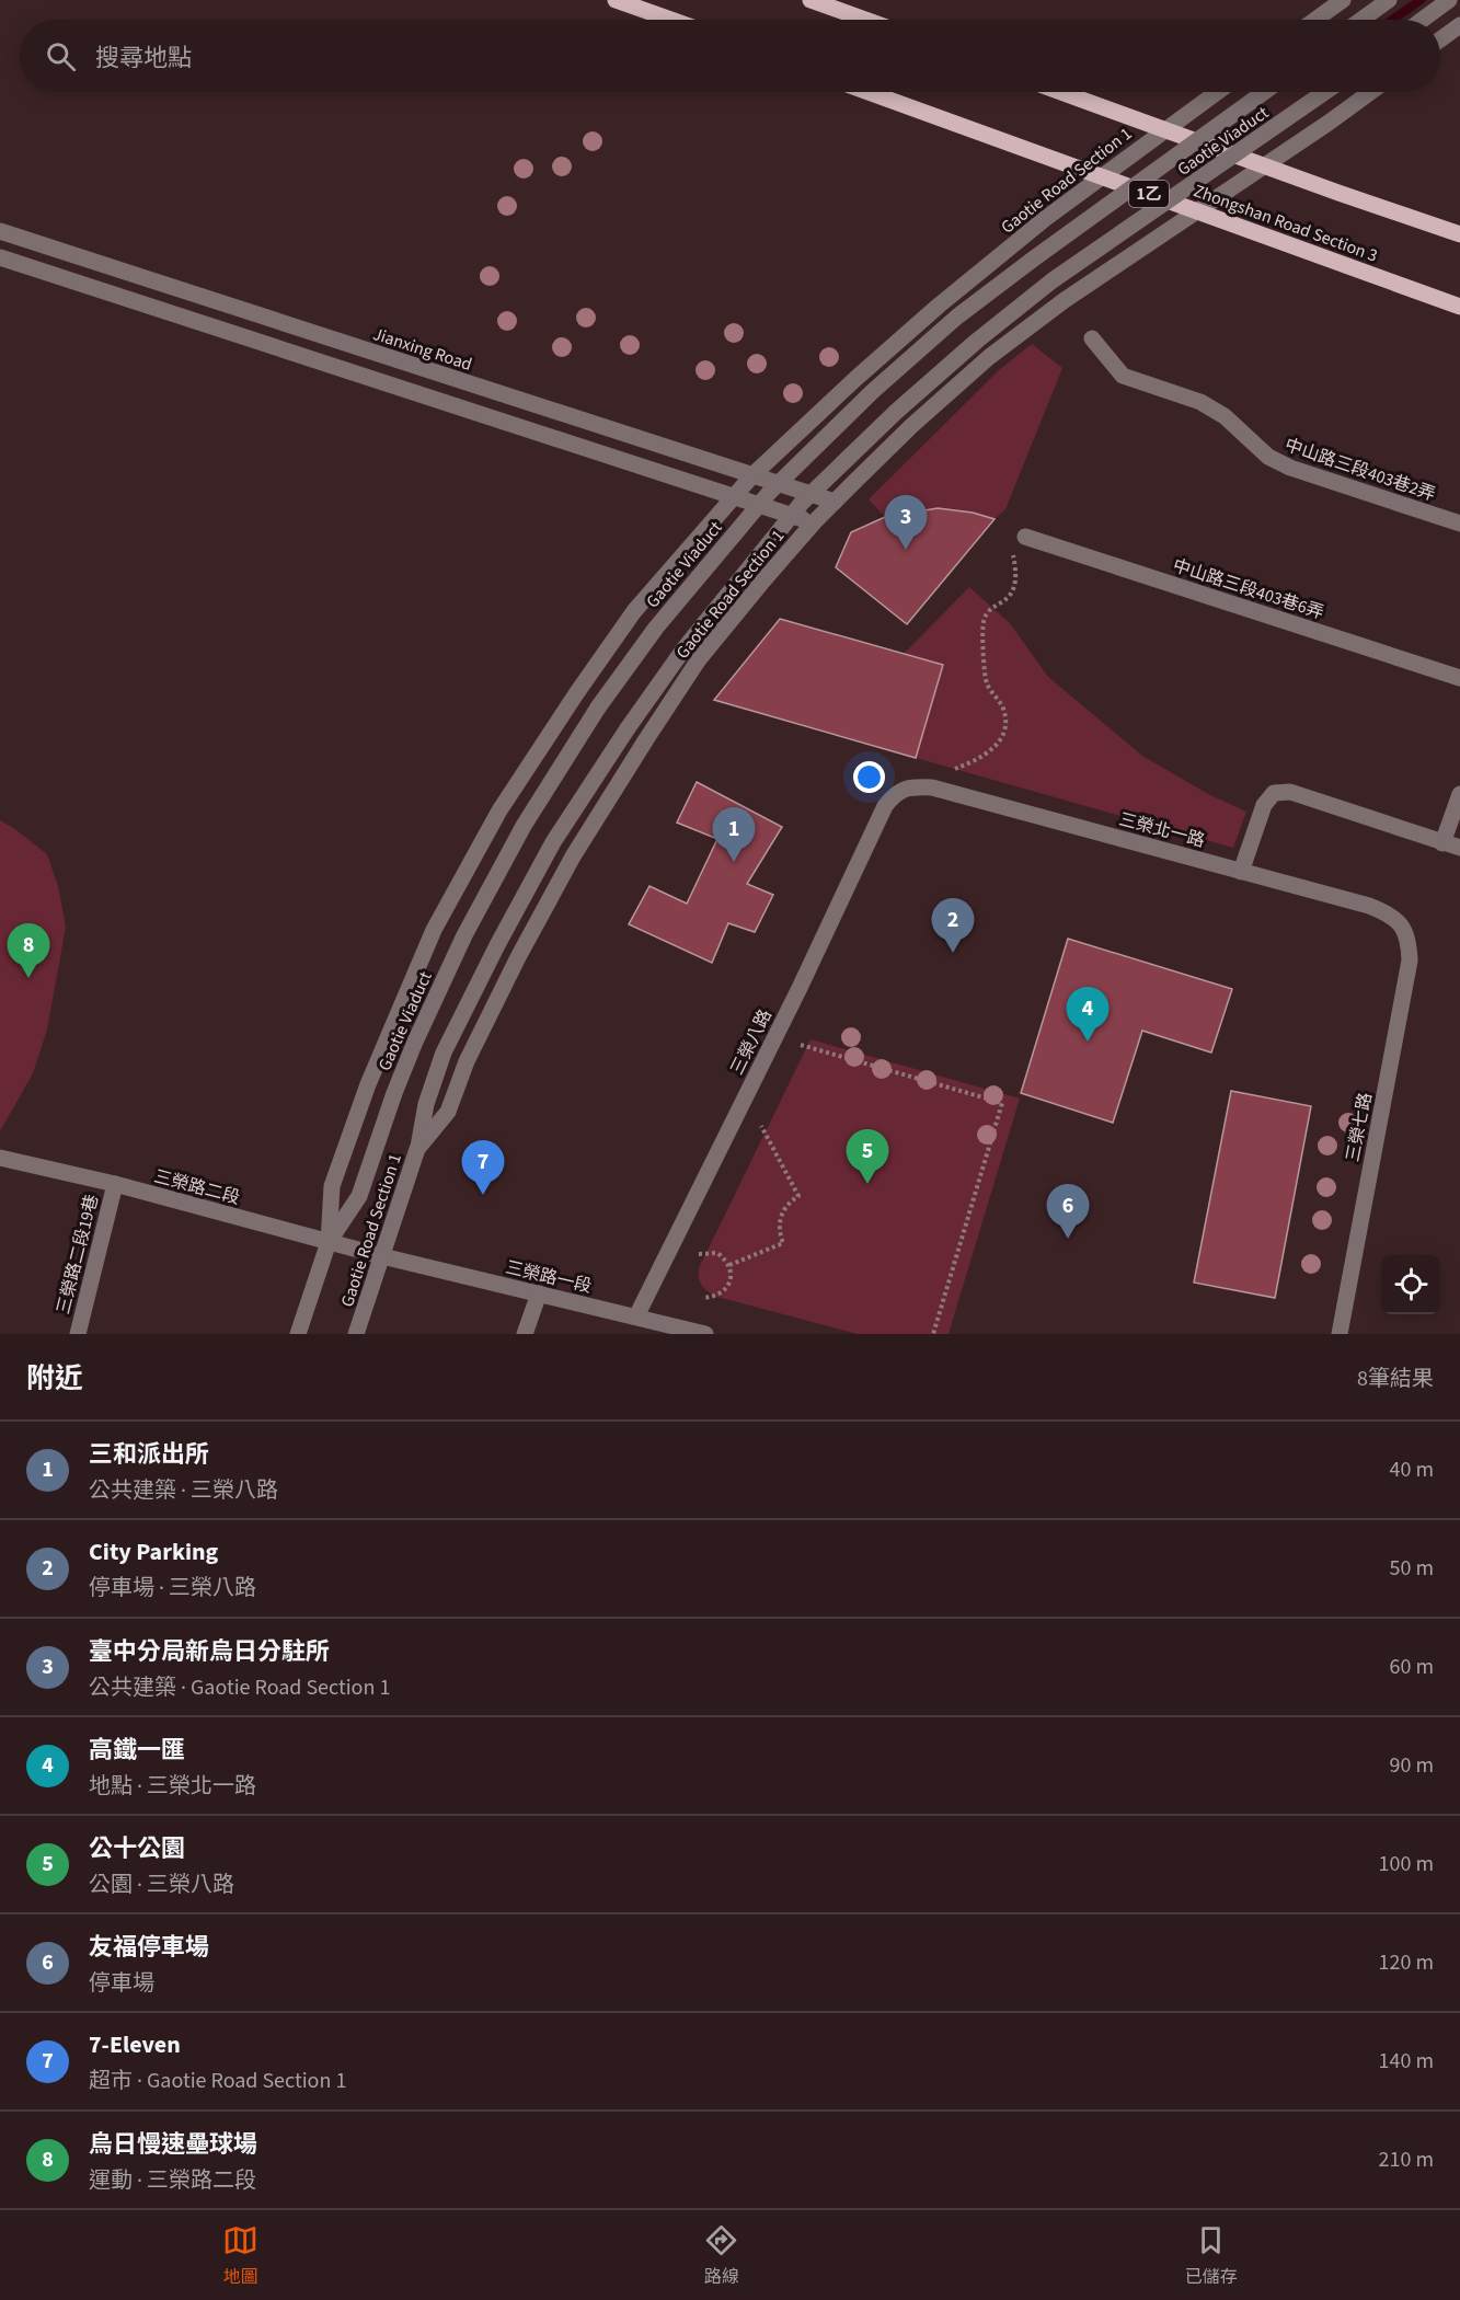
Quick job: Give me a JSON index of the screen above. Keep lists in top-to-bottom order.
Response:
{
  "streets": {
    "main road": ["1乙", "Zhongshan Road Section 3"],
    "street": [
      "Gaotie Viaduct",
      "Gaotie Road Section 1",
      "Jianxing Road",
      "中山路三段403巷2弄",
      "中山路三段403巷6弄",
      "三榮北一路",
      "三榮八路",
      "三榮七路",
      "三榮路二段",
      "三榮路二段19巷",
      "三榮路一段"
    ]
  },
  "crossings": [
    ["Gaotie Viaduct", "Gaotie Road Section 1"],
    ["Gaotie Viaduct", "三榮路二段"],
    ["Gaotie Road Section 1", "Zhongshan Road Section 3"],
    ["Gaotie Road Section 1", "Jianxing Road"],
    ["Gaotie Road Section 1", "三榮路二段"],
    ["Gaotie Road Section 1", "三榮路一段"],
    ["三榮北一路", "三榮八路"],
    ["三榮北一路", "三榮七路"],
    ["三榮八路", "三榮路一段"],
    ["三榮路二段", "三榮路二段19巷"],
    ["三榮路二段", "三榮路一段"]
  ],
  "page": {
    "search": "搜尋地點",
    "pins": [
      "3",
      "1",
      "2",
      "8",
      "4",
      "5",
      "7",
      "6"
    ],
    "heading": ["附近", "8筆結果"],
    "list": [
      {
        "mark": "1",
        "name": "三和派出所",
        "note": "公共建築 · 三榮八路",
        "value": "40 m"
      },
      {
        "mark": "2",
        "name": "City Parking",
        "note": "停車場 · 三榮八路",
        "value": "50 m"
      },
      {
        "mark": "3",
        "name": "臺中分局新烏日分駐所",
        "note": "公共建築 · Gaotie Road Section 1",
        "value": "60 m"
      },
      {
        "mark": "4",
        "name": "高鐵一匯",
        "note": "地點 · 三榮北一路",
        "value": "90 m"
      },
      {
        "mark": "5",
        "name": "公十公園",
        "note": "公園 · 三榮八路",
        "value": "100 m"
      },
      {
        "mark": "6",
        "name": "友福停車場",
        "note": "停車場",
        "value": "120 m"
      },
      {
        "mark": "7",
        "name": "7-Eleven",
        "note": "超市 · Gaotie Road Section 1",
        "value": "140 m"
      },
      {
        "mark": "8",
        "name": "烏日慢速壘球場",
        "note": "運動 · 三榮路二段",
        "value": "210 m"
      }
    ],
    "nav": ["地圖", "路線", "已儲存"]
  }
}
